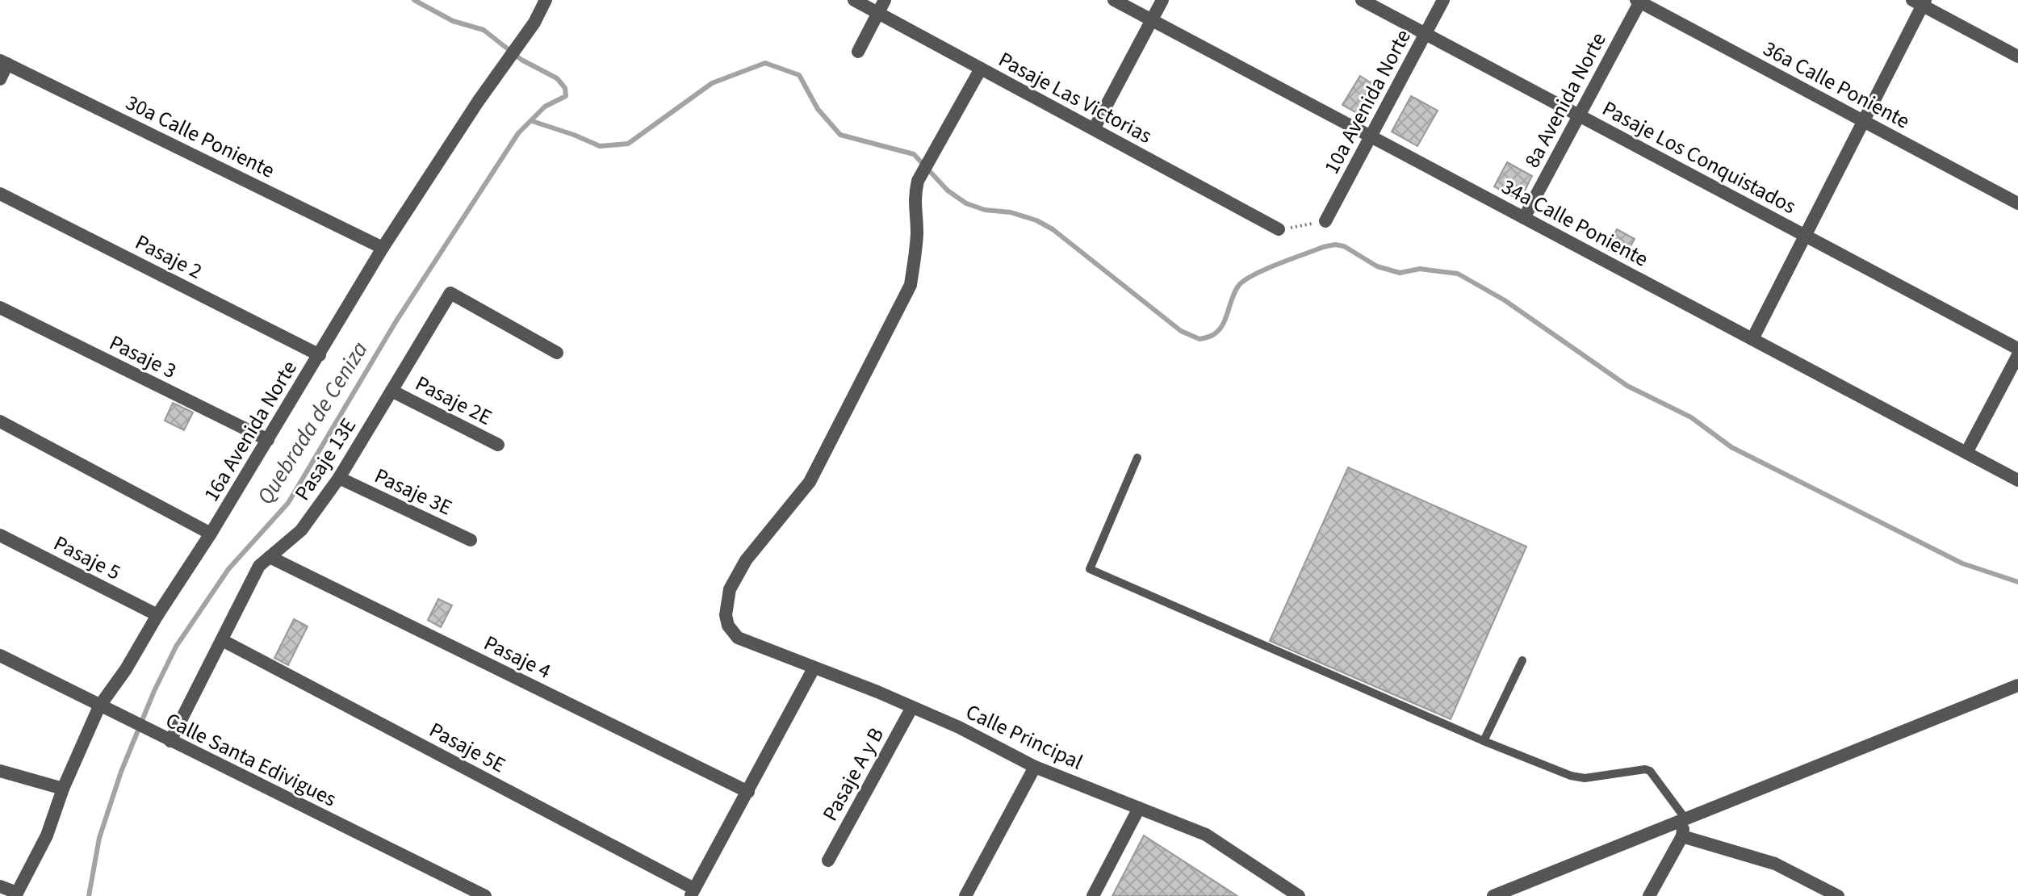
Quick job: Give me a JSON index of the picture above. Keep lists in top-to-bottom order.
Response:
{
  "streets": {
    "street": [
      "36a Calle Poniente",
      "Pasaje Las Victorias",
      "8a Avenida Norte",
      "10a Avenida Norte",
      "30a Calle Poniente",
      "Pasaje Los Conquistados",
      "34a Calle Poniente",
      "Pasaje 2",
      "Pasaje 3",
      "Pasaje 2E",
      "16a Avenida Norte",
      "Pasaje 13E",
      "Pasaje 3E",
      "Pasaje 5",
      "Pasaje 4",
      "Calle Principal",
      "Pasaje 5E",
      "Calle Santa Edivigues",
      "Pasaje A y B"
    ]
  },
  "crossings": [
    ["36a Calle Poniente", "8a Avenida Norte"],
    ["Pasaje Las Victorias", "Calle Principal"],
    ["8a Avenida Norte", "Pasaje Los Conquistados"],
    ["8a Avenida Norte", "34a Calle Poniente"],
    ["10a Avenida Norte", "Pasaje Los Conquistados"],
    ["10a Avenida Norte", "34a Calle Poniente"],
    ["30a Calle Poniente", "16a Avenida Norte"],
    ["Pasaje 2", "16a Avenida Norte"],
    ["Pasaje 3", "16a Avenida Norte"],
    ["Pasaje 2E", "Pasaje 13E"],
    ["16a Avenida Norte", "Pasaje 5"],
    ["16a Avenida Norte", "Calle Santa Edivigues"],
    ["Pasaje 13E", "Pasaje 3E"],
    ["Pasaje 13E", "Pasaje 4"],
    ["Pasaje 13E", "Pasaje 5E"],
    ["Pasaje 13E", "Calle Santa Edivigues"],
    ["Calle Principal", "Pasaje A y B"]
  ],
  "water": ["Quebrada de Ceniza"]
}
